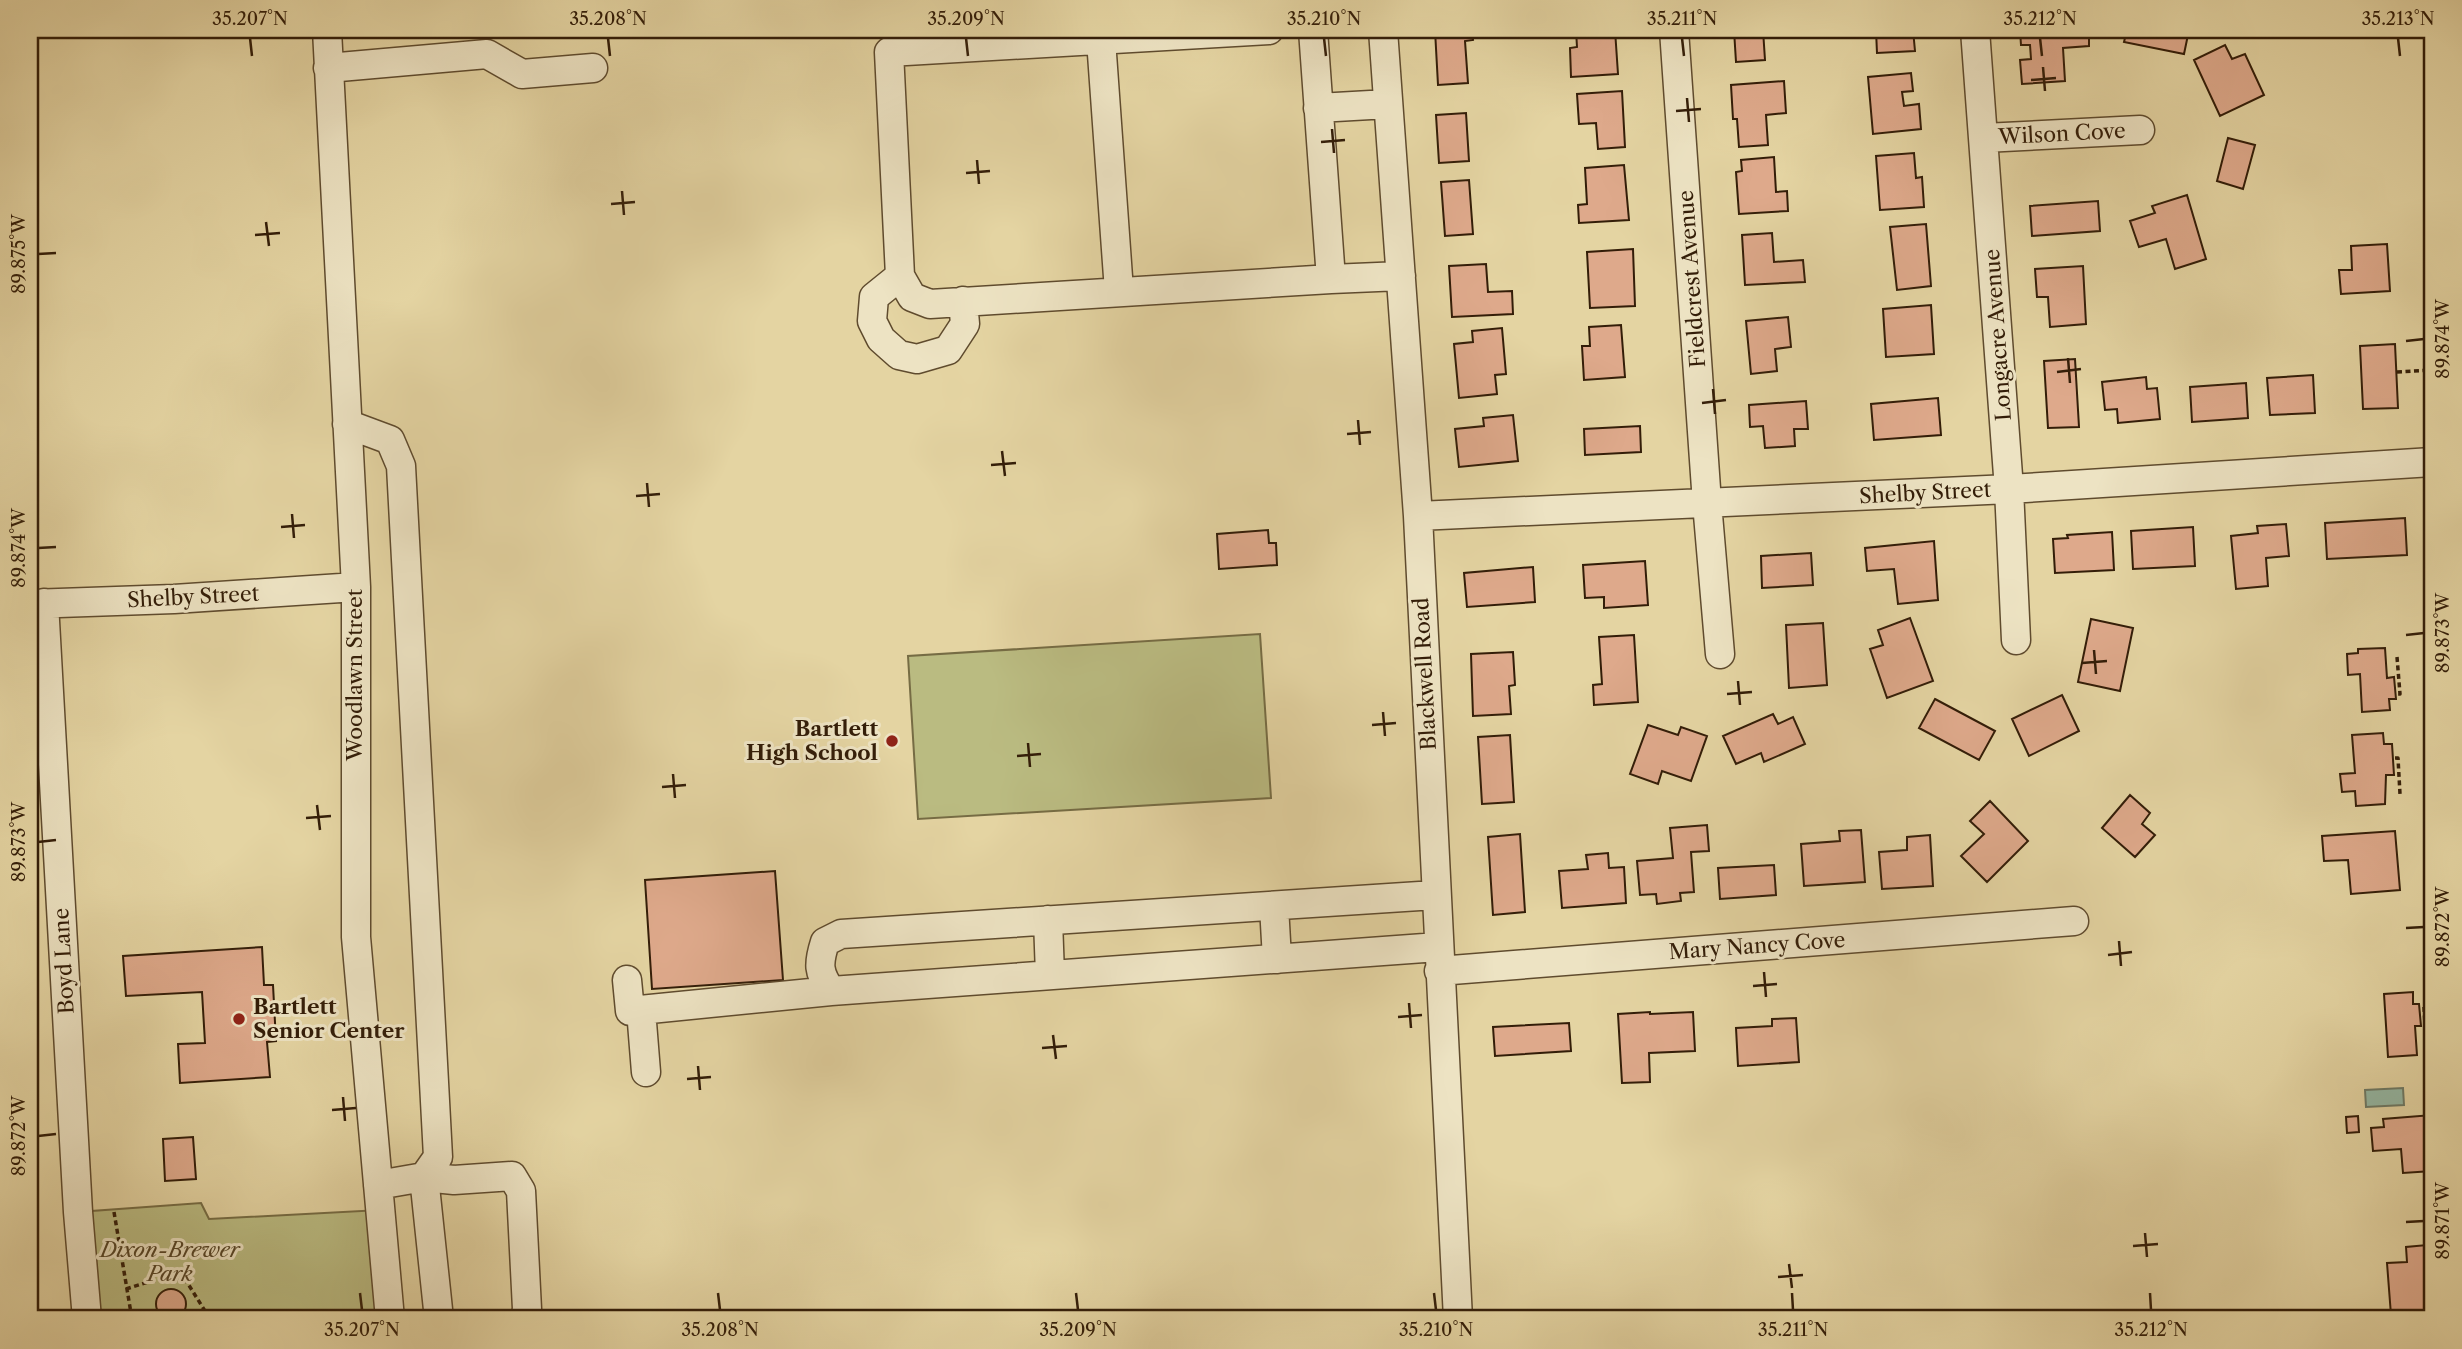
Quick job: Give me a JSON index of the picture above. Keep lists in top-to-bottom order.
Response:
{
  "streets": {
    "street": [
      "Wilson Cove",
      "Fieldcrest Avenue",
      "Longacre Avenue",
      "Shelby Street",
      "Blackwell Road",
      "Woodlawn Street",
      "Mary Nancy Cove",
      "Boyd Lane"
    ]
  },
  "crossings": [
    ["Wilson Cove", "Longacre Avenue"],
    ["Fieldcrest Avenue", "Shelby Street"],
    ["Longacre Avenue", "Shelby Street"],
    ["Shelby Street", "Blackwell Road"],
    ["Shelby Street", "Woodlawn Street"],
    ["Shelby Street", "Boyd Lane"],
    ["Blackwell Road", "Mary Nancy Cove"]
  ],
  "parks": ["Dixon-Brewer Park"],
  "places": ["Bartlett High School", "Bartlett Senior Center"],
  "coordinates": [
    "35.207°N",
    "35.208°N",
    "35.209°N",
    "35.210°N",
    "35.211°N",
    "35.212°N",
    "35.213°N",
    "89.875°W",
    "89.874°W",
    "89.873°W",
    "89.872°W",
    "89.871°W"
  ]
}
